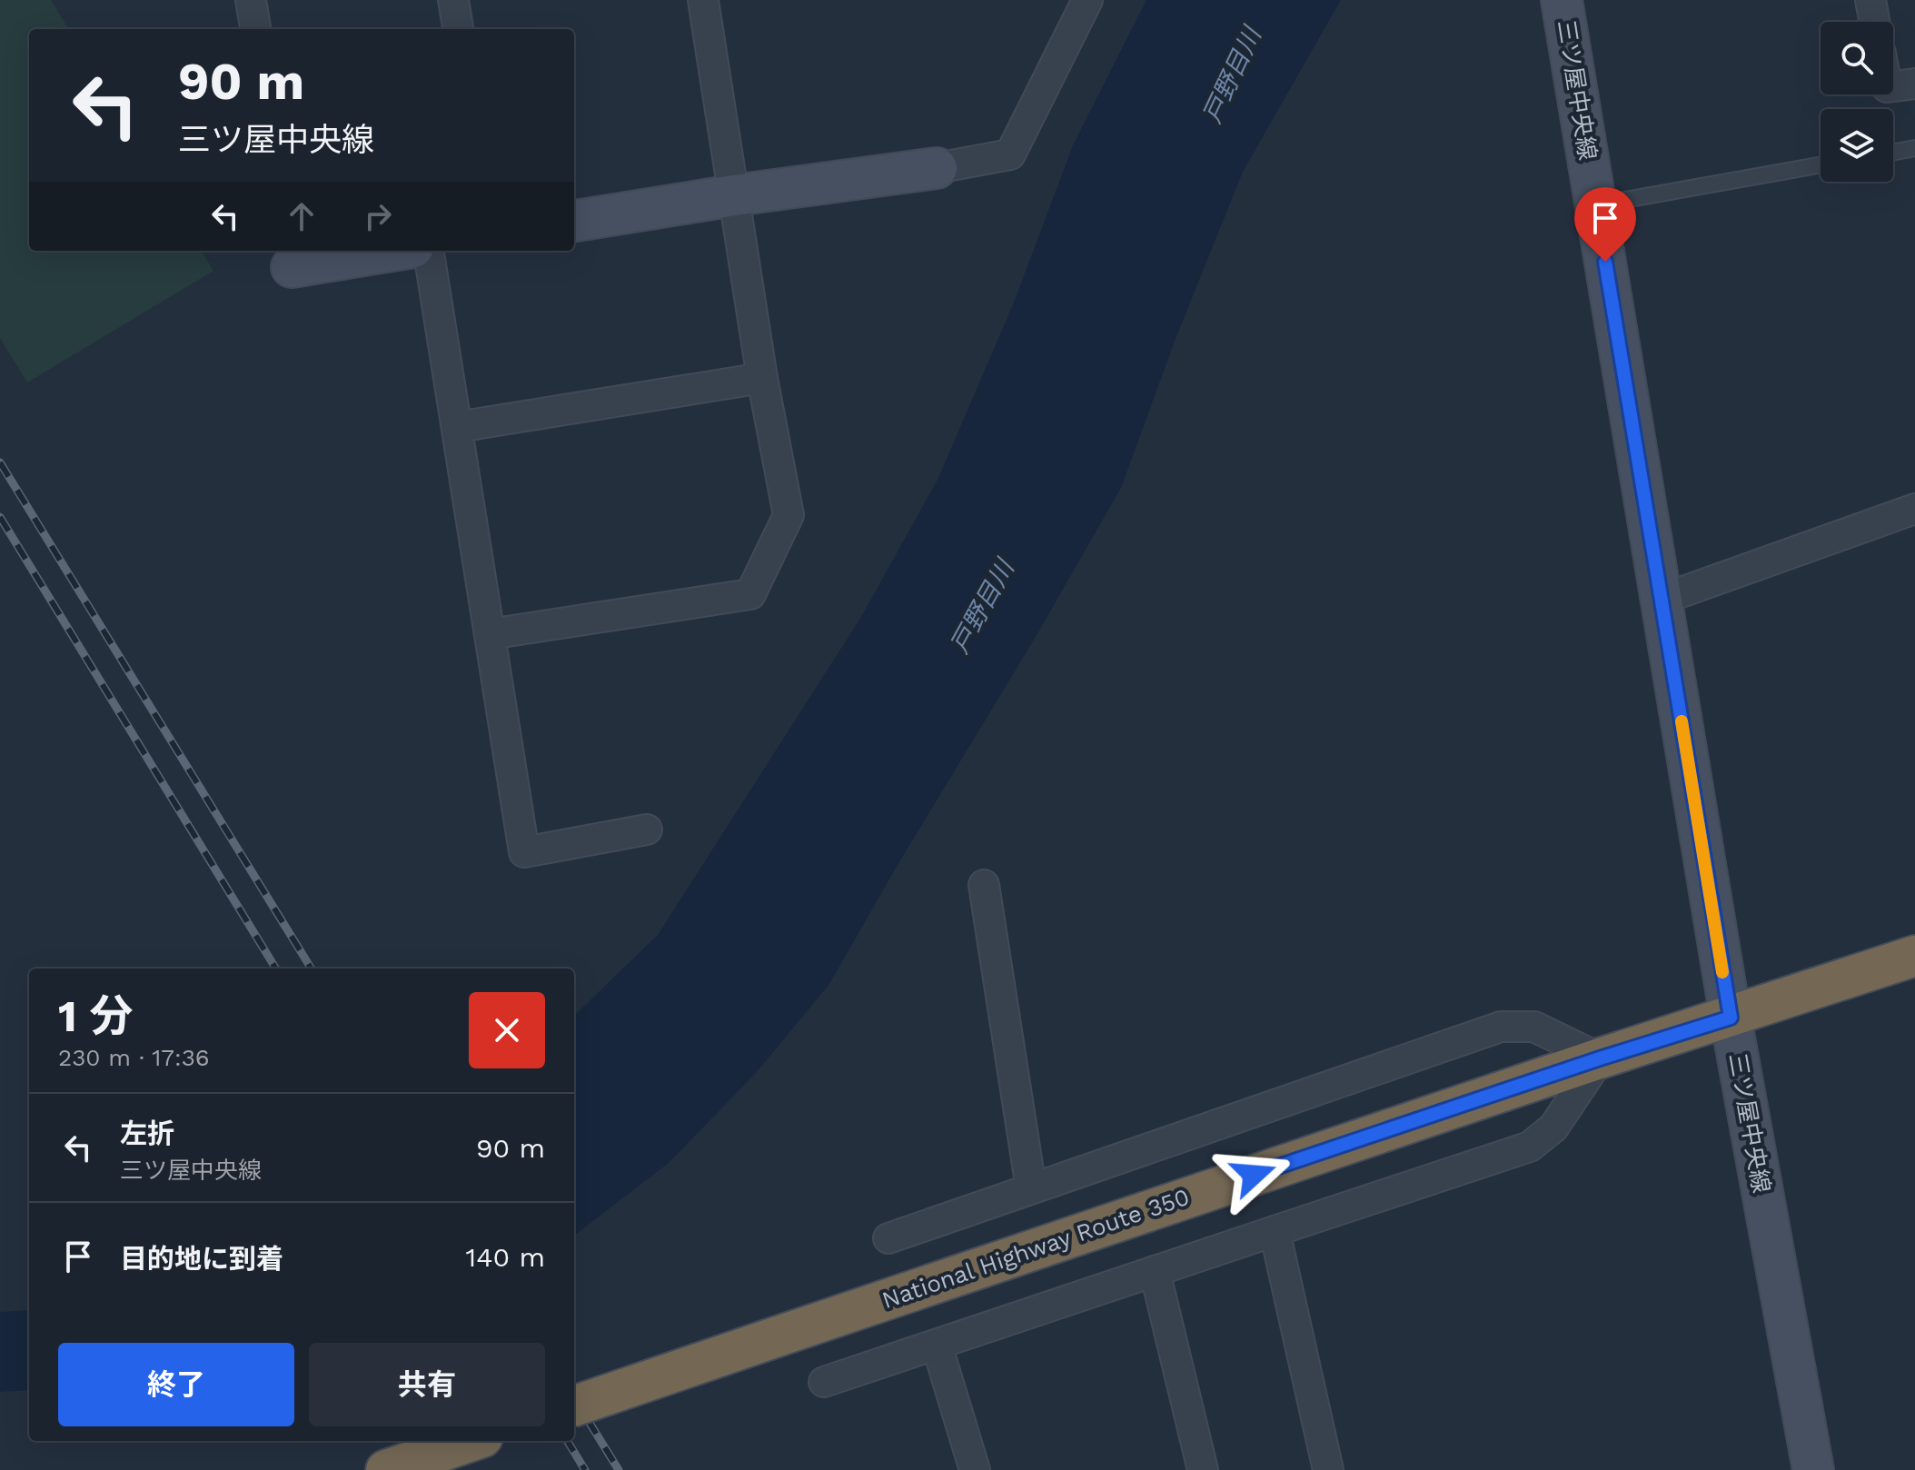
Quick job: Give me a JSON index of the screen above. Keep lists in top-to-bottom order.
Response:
{
  "streets": {
    "highway": ["National Highway Route 350"],
    "main road": ["三ツ屋中央線"]
  },
  "crossings": [
    ["三ツ屋中央線", "National Highway Route 350"]
  ],
  "water": ["戸野目川"],
  "page": {
    "turn": ["90 m", "三ツ屋中央線"],
    "heading": ["1 分", "230 m · 17:36"],
    "list": [
      {
        "name": "左折",
        "note": "三ツ屋中央線",
        "value": "90 m"
      },
      {
        "name": "目的地に到着",
        "value": "140 m"
      }
    ],
    "buttons": ["終了", "共有"]
  }
}
